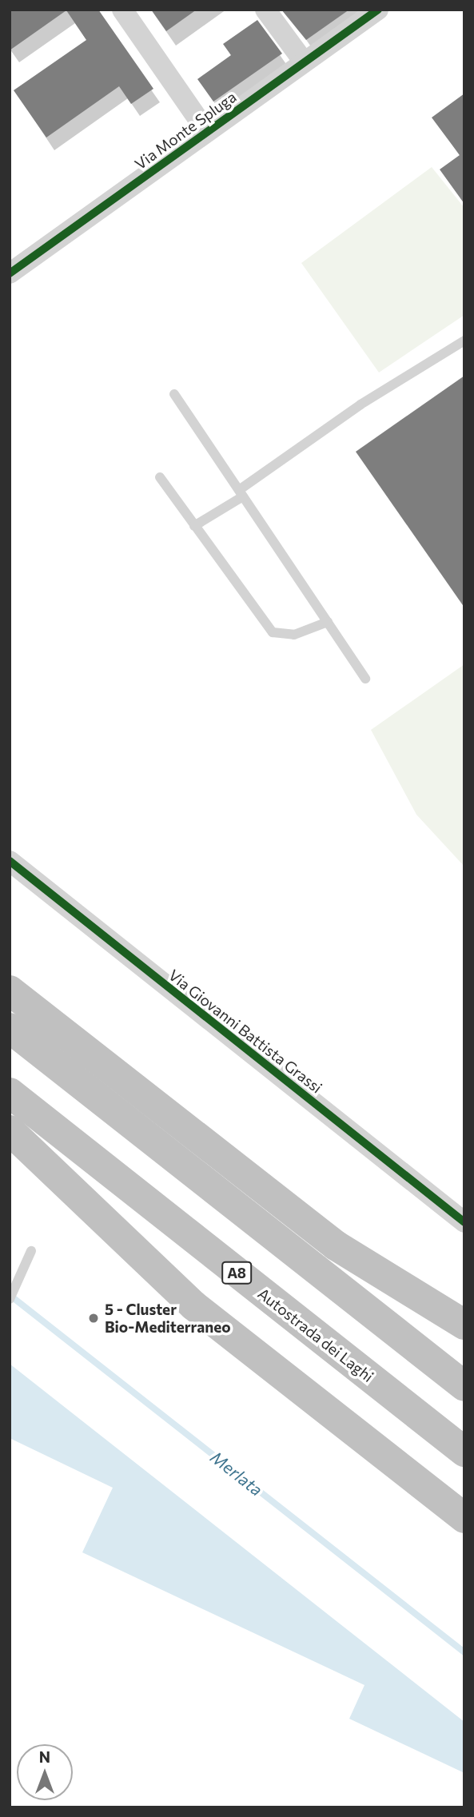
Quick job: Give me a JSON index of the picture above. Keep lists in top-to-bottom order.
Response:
{
  "streets": {
    "highway": ["A8", "Autostrada dei Laghi"],
    "street": ["Via Monte Spluga", "Via Giovanni Battista Grassi"]
  },
  "water": ["Merlata"],
  "places": ["5 - Cluster Bio-Mediterraneo"],
  "north": "top"
}
